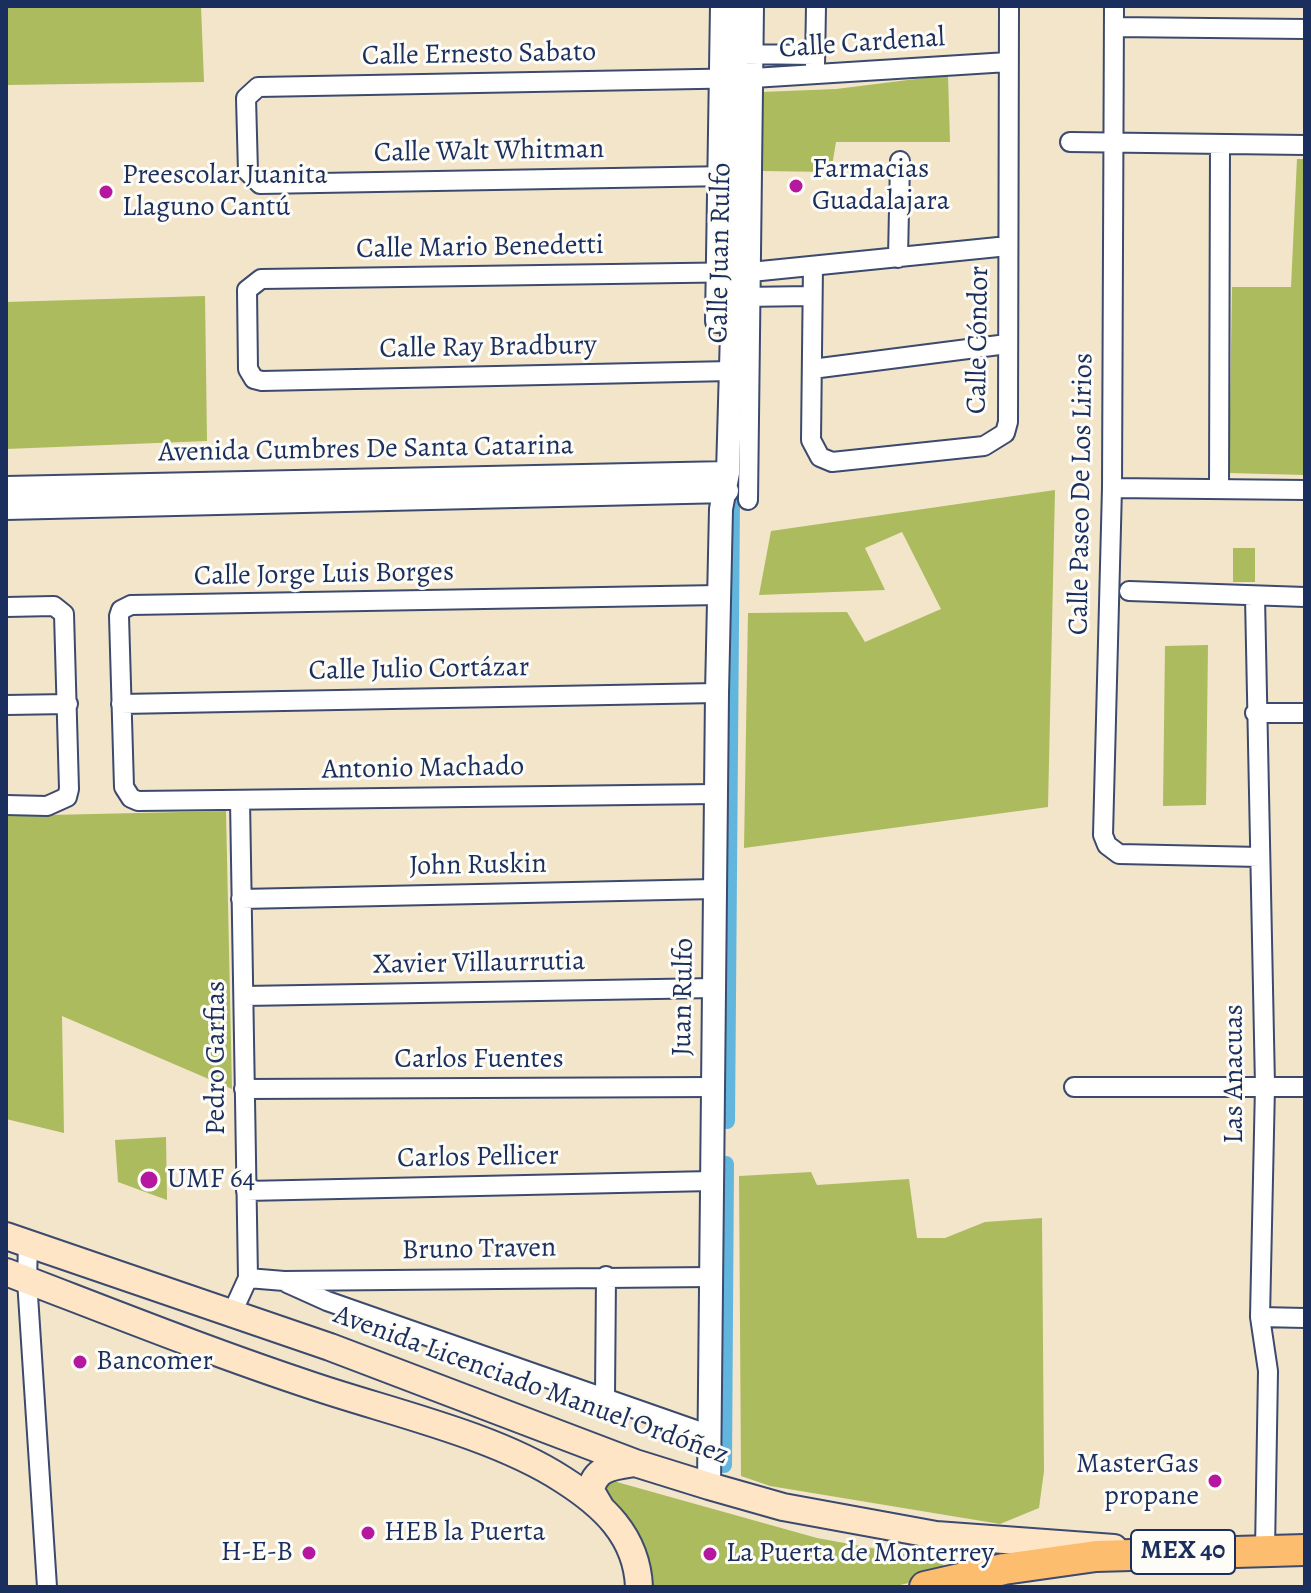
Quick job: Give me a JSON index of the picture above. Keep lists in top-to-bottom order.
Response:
{
  "streets": {
    "main road": ["Avenida Licenciado Manuel Ordóñez", "MEX 40"],
    "street": [
      "Calle Cardenal",
      "Calle Ernesto Sabato",
      "Calle Walt Whitman",
      "Calle Mario Benedetti",
      "Calle Juan Rulfo",
      "Calle Cóndor",
      "Calle Ray Bradbury",
      "Avenida Cumbres De Santa Catarina",
      "Calle Paseo De Los Lirios",
      "Calle Jorge Luis Borges",
      "Calle Julio Cortázar",
      "Antonio Machado",
      "John Ruskin",
      "Xavier Villaurrutia",
      "Juan Rulfo",
      "Pedro Garfias",
      "Carlos Fuentes",
      "Las Anacuas",
      "Carlos Pellicer",
      "Bruno Traven"
    ]
  },
  "crossings": [
    ["Calle Cardenal", "Calle Ernesto Sabato"],
    ["Calle Cardenal", "Calle Juan Rulfo"],
    ["Calle Cardenal", "Calle Cóndor"],
    ["Calle Ernesto Sabato", "Calle Walt Whitman"],
    ["Calle Ernesto Sabato", "Calle Juan Rulfo"],
    ["Calle Walt Whitman", "Calle Juan Rulfo"],
    ["Calle Mario Benedetti", "Calle Juan Rulfo"],
    ["Calle Mario Benedetti", "Calle Cóndor"],
    ["Calle Mario Benedetti", "Calle Ray Bradbury"],
    ["Calle Juan Rulfo", "Calle Ray Bradbury"],
    ["Calle Juan Rulfo", "Avenida Cumbres De Santa Catarina"],
    ["Calle Juan Rulfo", "Juan Rulfo"],
    ["Avenida Cumbres De Santa Catarina", "Juan Rulfo"],
    ["Calle Paseo De Los Lirios", "Las Anacuas"],
    ["Calle Jorge Luis Borges", "Calle Julio Cortázar"],
    ["Calle Jorge Luis Borges", "Antonio Machado"],
    ["Calle Jorge Luis Borges", "Juan Rulfo"],
    ["Calle Julio Cortázar", "Juan Rulfo"],
    ["Antonio Machado", "Juan Rulfo"],
    ["Antonio Machado", "Pedro Garfias"],
    ["John Ruskin", "Juan Rulfo"],
    ["John Ruskin", "Pedro Garfias"],
    ["Xavier Villaurrutia", "Juan Rulfo"],
    ["Xavier Villaurrutia", "Pedro Garfias"],
    ["Juan Rulfo", "Carlos Fuentes"],
    ["Juan Rulfo", "Carlos Pellicer"],
    ["Juan Rulfo", "Bruno Traven"],
    ["Juan Rulfo", "Avenida Licenciado Manuel Ordóñez"],
    ["Pedro Garfias", "Carlos Fuentes"],
    ["Pedro Garfias", "Carlos Pellicer"],
    ["Pedro Garfias", "Bruno Traven"],
    ["Pedro Garfias", "Avenida Licenciado Manuel Ordóñez"],
    ["Las Anacuas", "MEX 40"],
    ["Avenida Licenciado Manuel Ordóñez", "MEX 40"]
  ],
  "places": [
    "Farmacias Guadalajara",
    "Preescolar Juanita Llaguno Cantú",
    "UMF 64",
    "Bancomer",
    "MasterGas propane",
    "HEB la Puerta",
    "H-E-B",
    "La Puerta de Monterrey"
  ]
}
